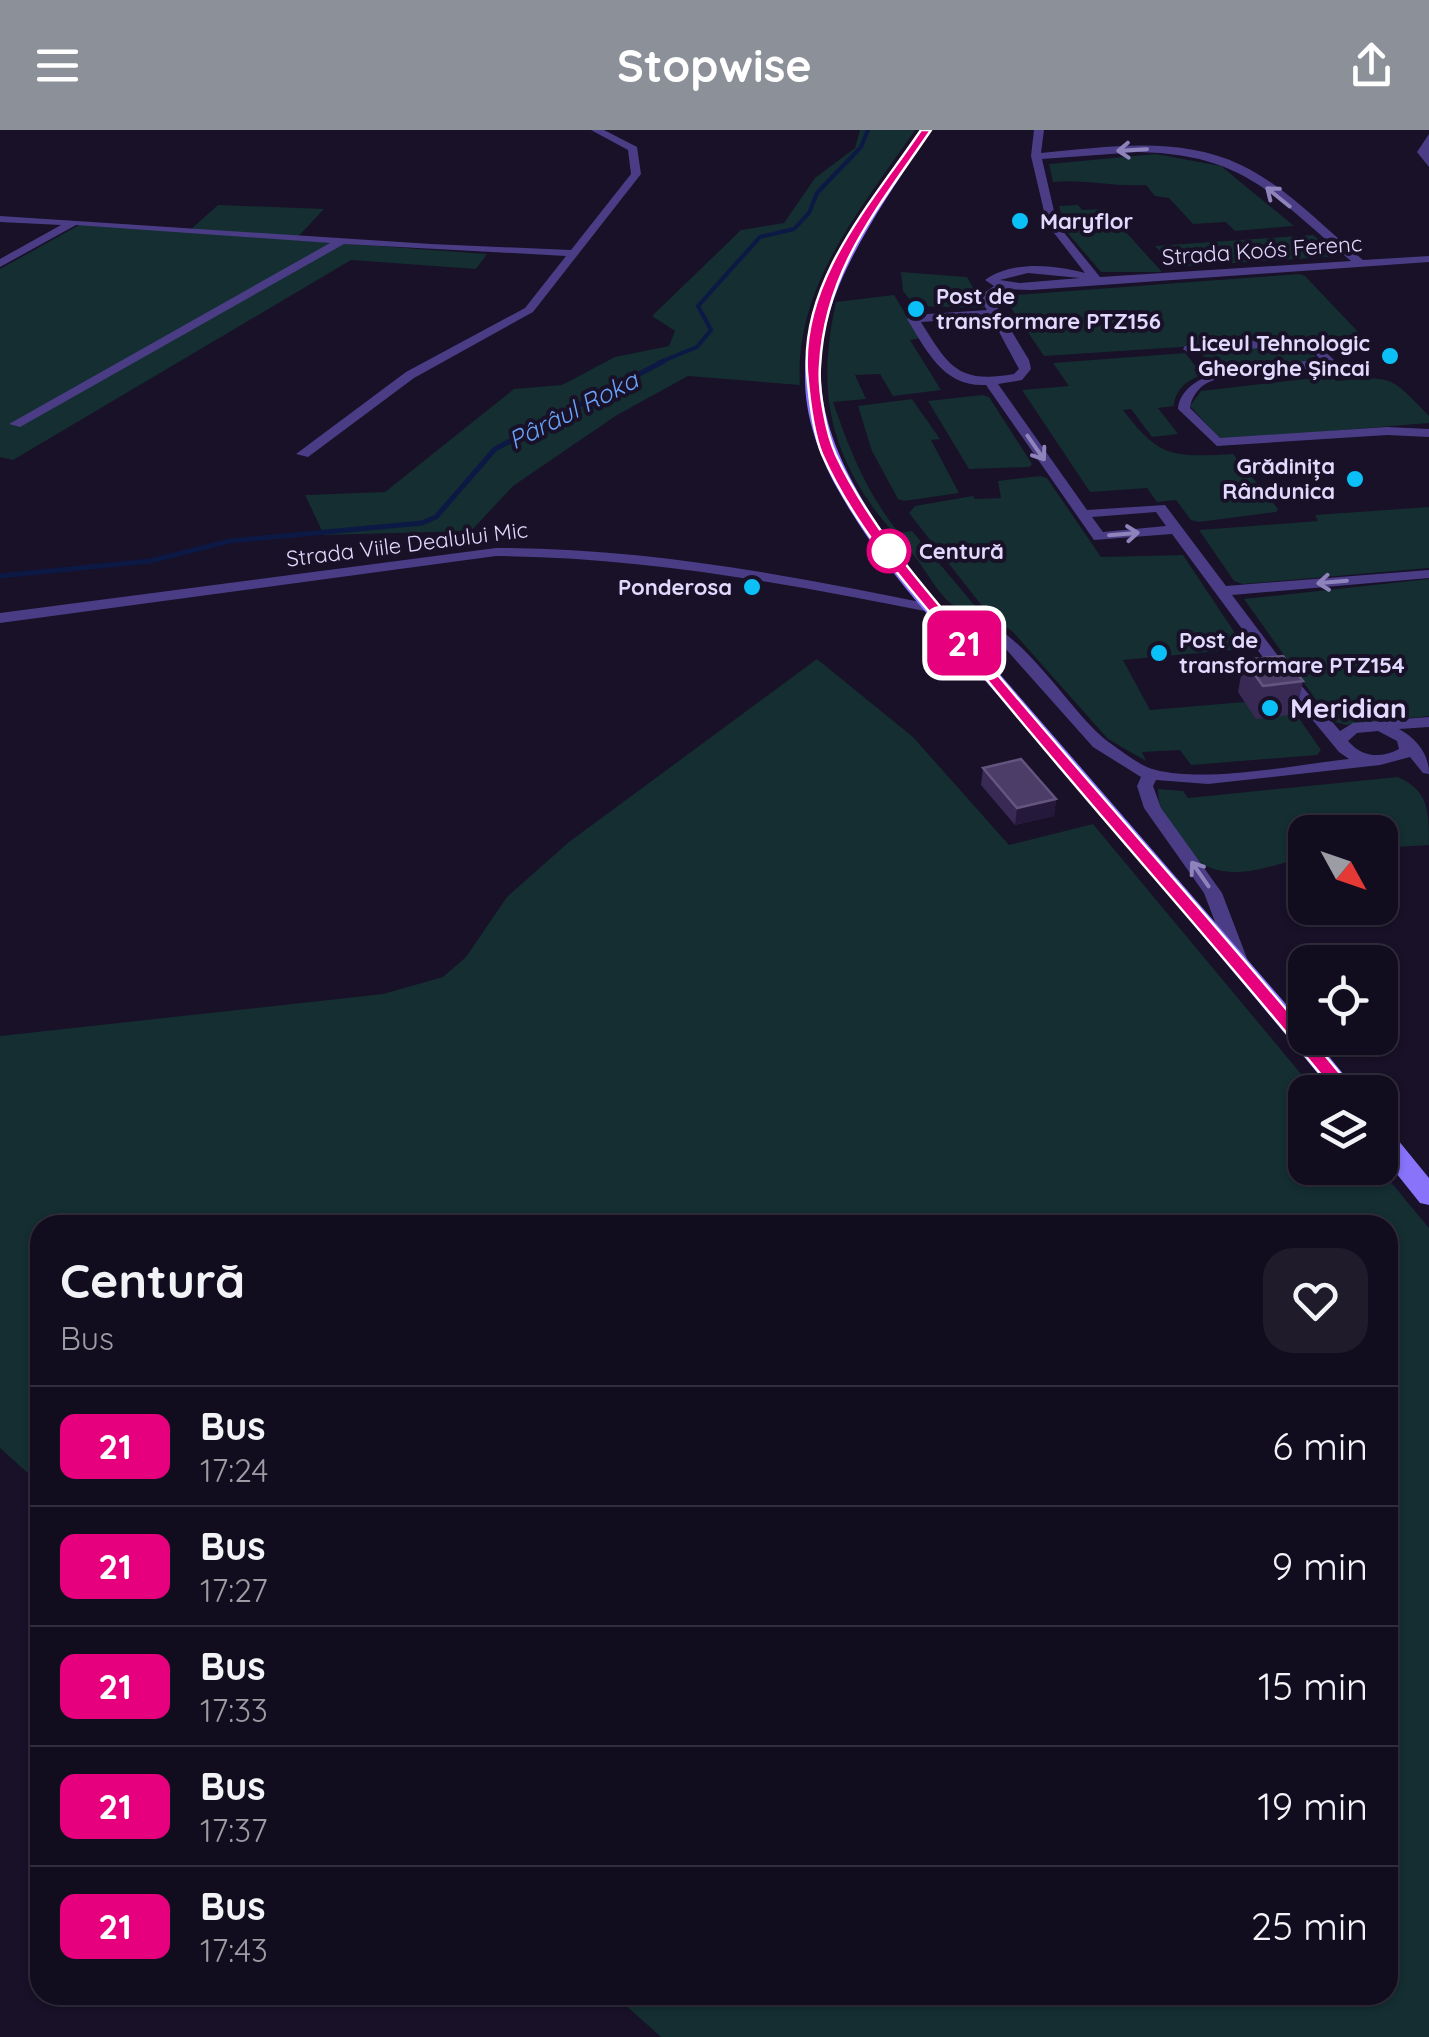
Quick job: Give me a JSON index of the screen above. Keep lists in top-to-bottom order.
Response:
{
  "streets": {
    "street": ["Strada Koós Ferenc", "Strada Viile Dealului Mic"]
  },
  "water": ["Pârâul Roka"],
  "places": [
    "Maryflor",
    "Post de transformare PTZ156",
    "Liceul Tehnologic Gheorghe Șincai",
    "Grădinița Rândunica",
    "Centură",
    "Ponderosa",
    "Post de transformare PTZ154",
    "Meridian"
  ],
  "lines": ["bus line 21"],
  "north": "bottom right",
  "page": {
    "header": "Stopwise",
    "on_map": "21",
    "heading": ["Centură", "Bus"],
    "list": [
      {
        "mark": "21",
        "name": "Bus",
        "note": "17:24",
        "value": "6 min"
      },
      {
        "mark": "21",
        "name": "Bus",
        "note": "17:27",
        "value": "9 min"
      },
      {
        "mark": "21",
        "name": "Bus",
        "note": "17:33",
        "value": "15 min"
      },
      {
        "mark": "21",
        "name": "Bus",
        "note": "17:37",
        "value": "19 min"
      },
      {
        "mark": "21",
        "name": "Bus",
        "note": "17:43",
        "value": "25 min"
      }
    ]
  }
}
